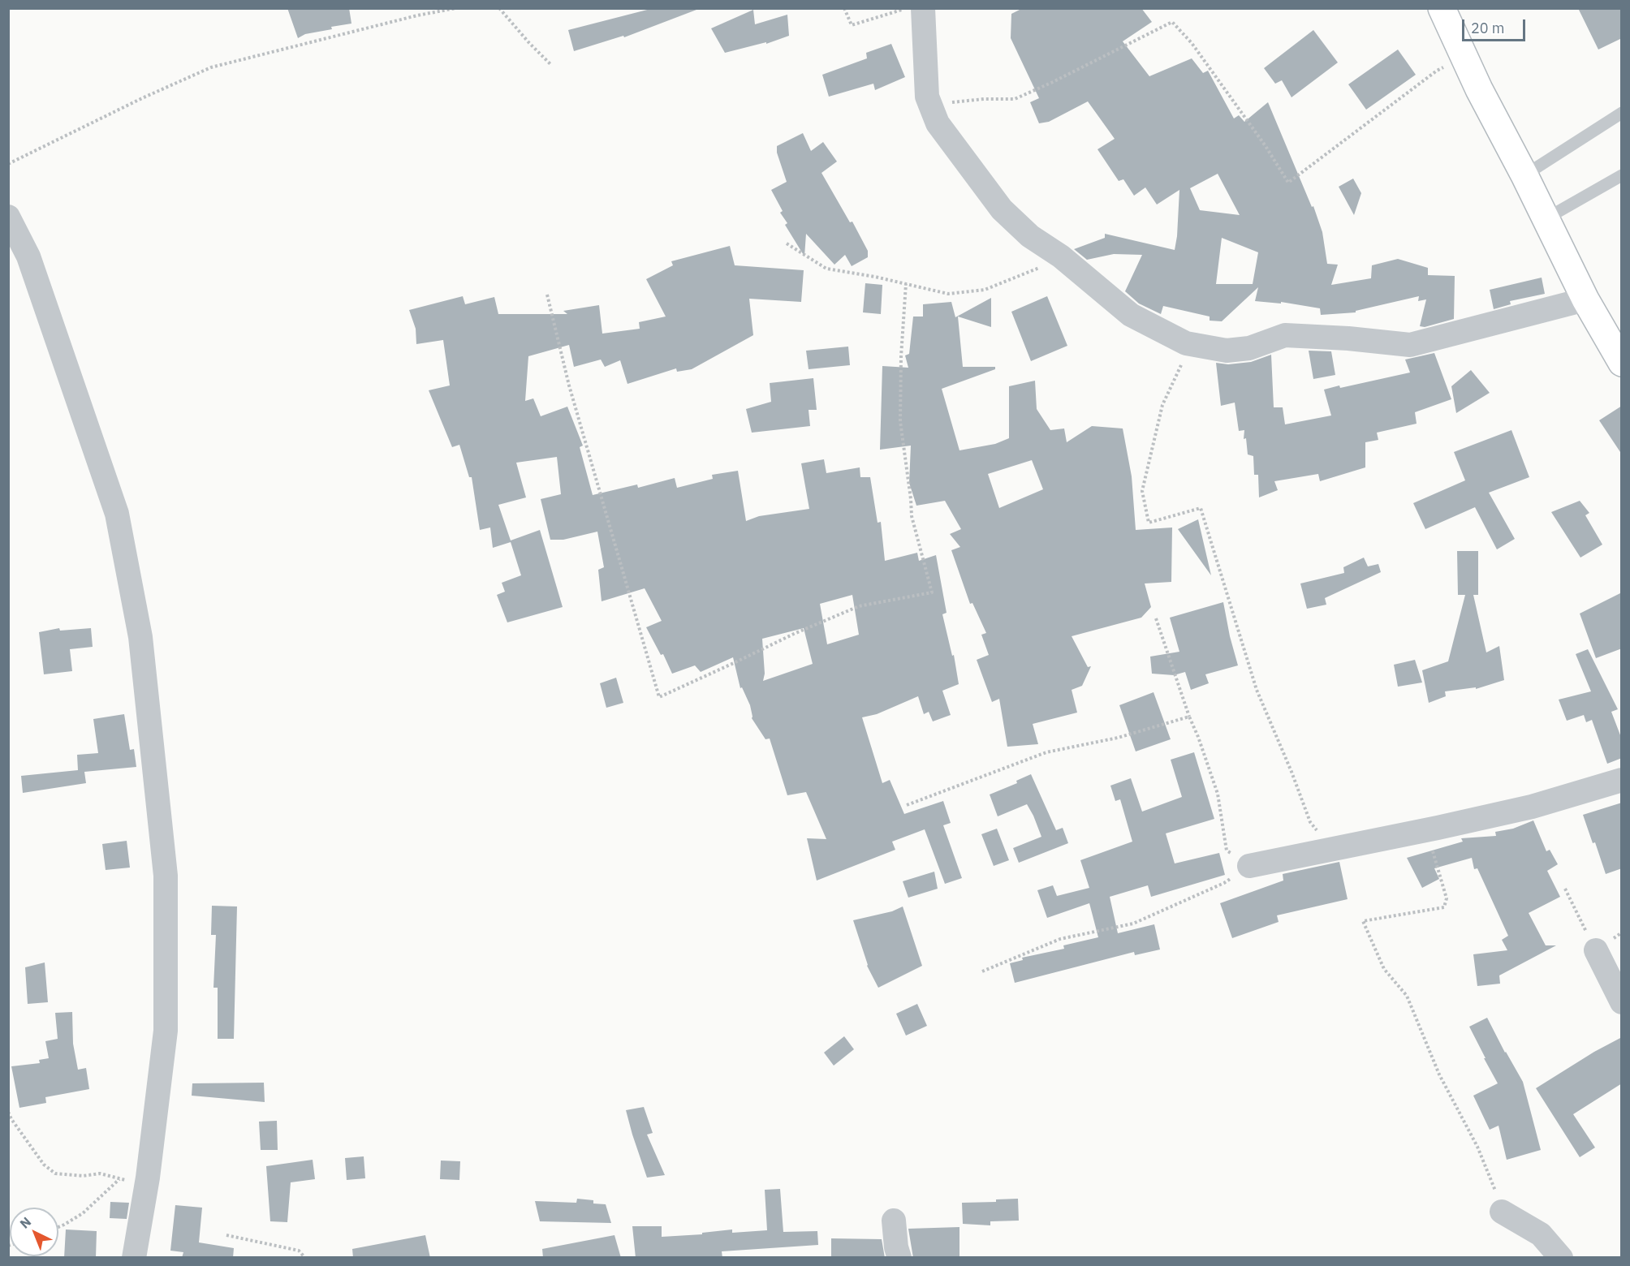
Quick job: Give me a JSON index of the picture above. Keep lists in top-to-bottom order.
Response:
{
  "scale_bar": "20 m",
  "north": "top left"
}
